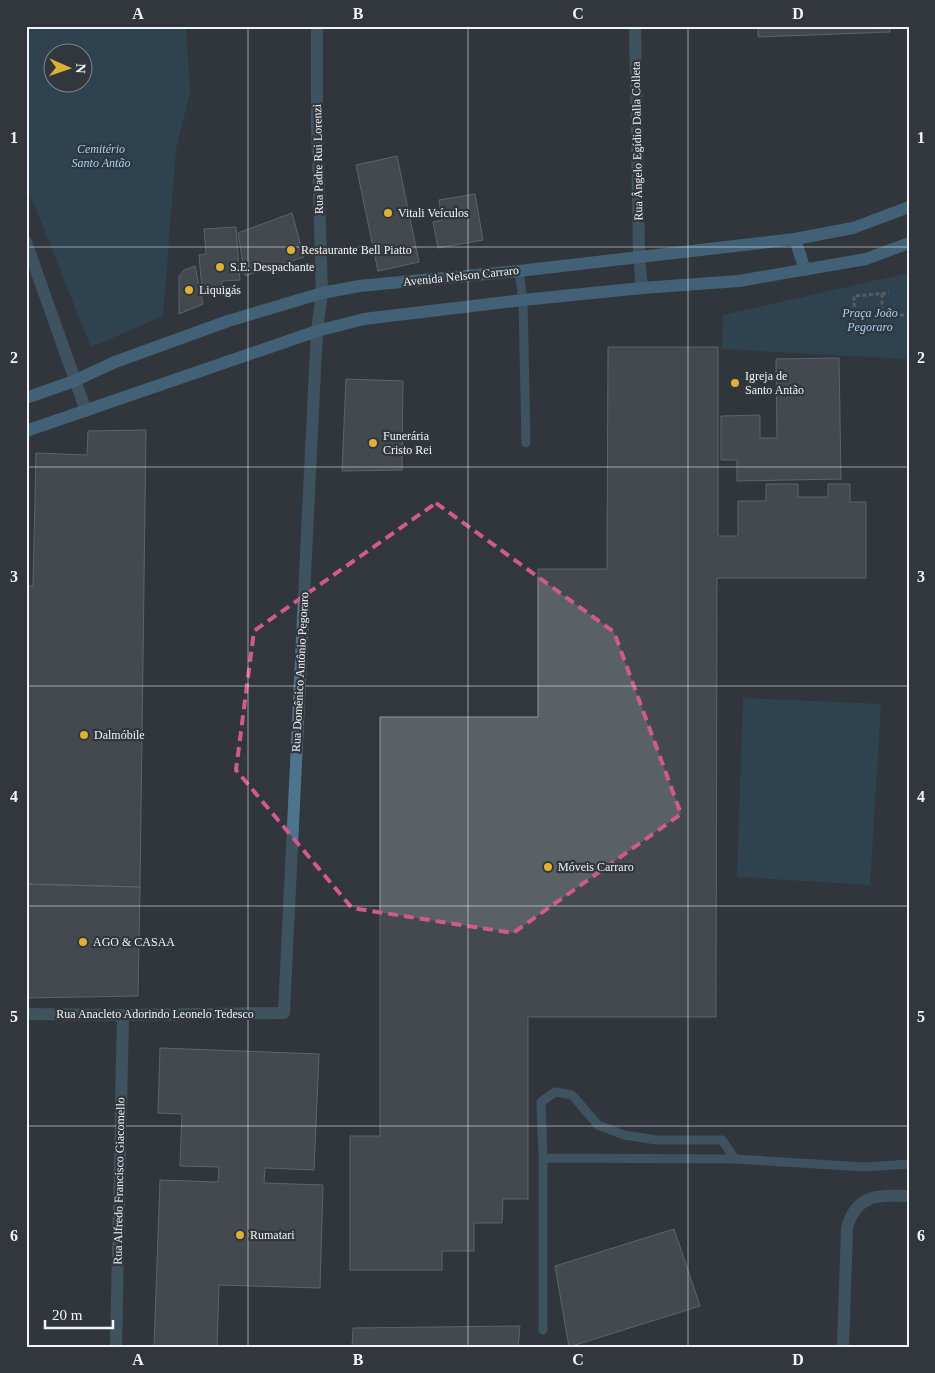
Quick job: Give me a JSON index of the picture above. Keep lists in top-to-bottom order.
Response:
{
  "streets": {
    "main road": ["Avenida Nelson Carraro"],
    "street": [
      "Rua Ângelo Egídio Dalla Colleta",
      "Rua Padre Rui Lorenzi",
      "Rua Domênico Antônio Pegoraro",
      "Rua Anacleto Adorindo Leonelo Tedesco",
      "Rua Alfredo Francisco Giacomello"
    ]
  },
  "crossings": [
    ["Rua Ângelo Egídio Dalla Colleta", "Avenida Nelson Carraro"],
    ["Rua Padre Rui Lorenzi", "Avenida Nelson Carraro"],
    ["Rua Padre Rui Lorenzi", "Rua Domênico Antônio Pegoraro"],
    ["Rua Domênico Antônio Pegoraro", "Rua Anacleto Adorindo Leonelo Tedesco"],
    ["Rua Anacleto Adorindo Leonelo Tedesco", "Rua Alfredo Francisco Giacomello"]
  ],
  "parks": ["Cemitério Santo Antão", "Praça João Pegoraro"],
  "places": [
    "Vitali Veículos",
    "Restaurante Bell Piatto",
    "S.E. Despachante",
    "Liquigás",
    "Igreja de Santo Antão",
    "Funerária Cristo Rei",
    "Dalmóbile",
    "Móveis Carraro",
    "AGO & CASAA",
    "Rumatari"
  ],
  "scale_bar": "20 m",
  "north": "right",
  "grid": {
    "columns": [
      "A",
      "B",
      "C",
      "D"
    ],
    "rows": [
      "1",
      "2",
      "3",
      "4",
      "5",
      "6"
    ]
  }
}
